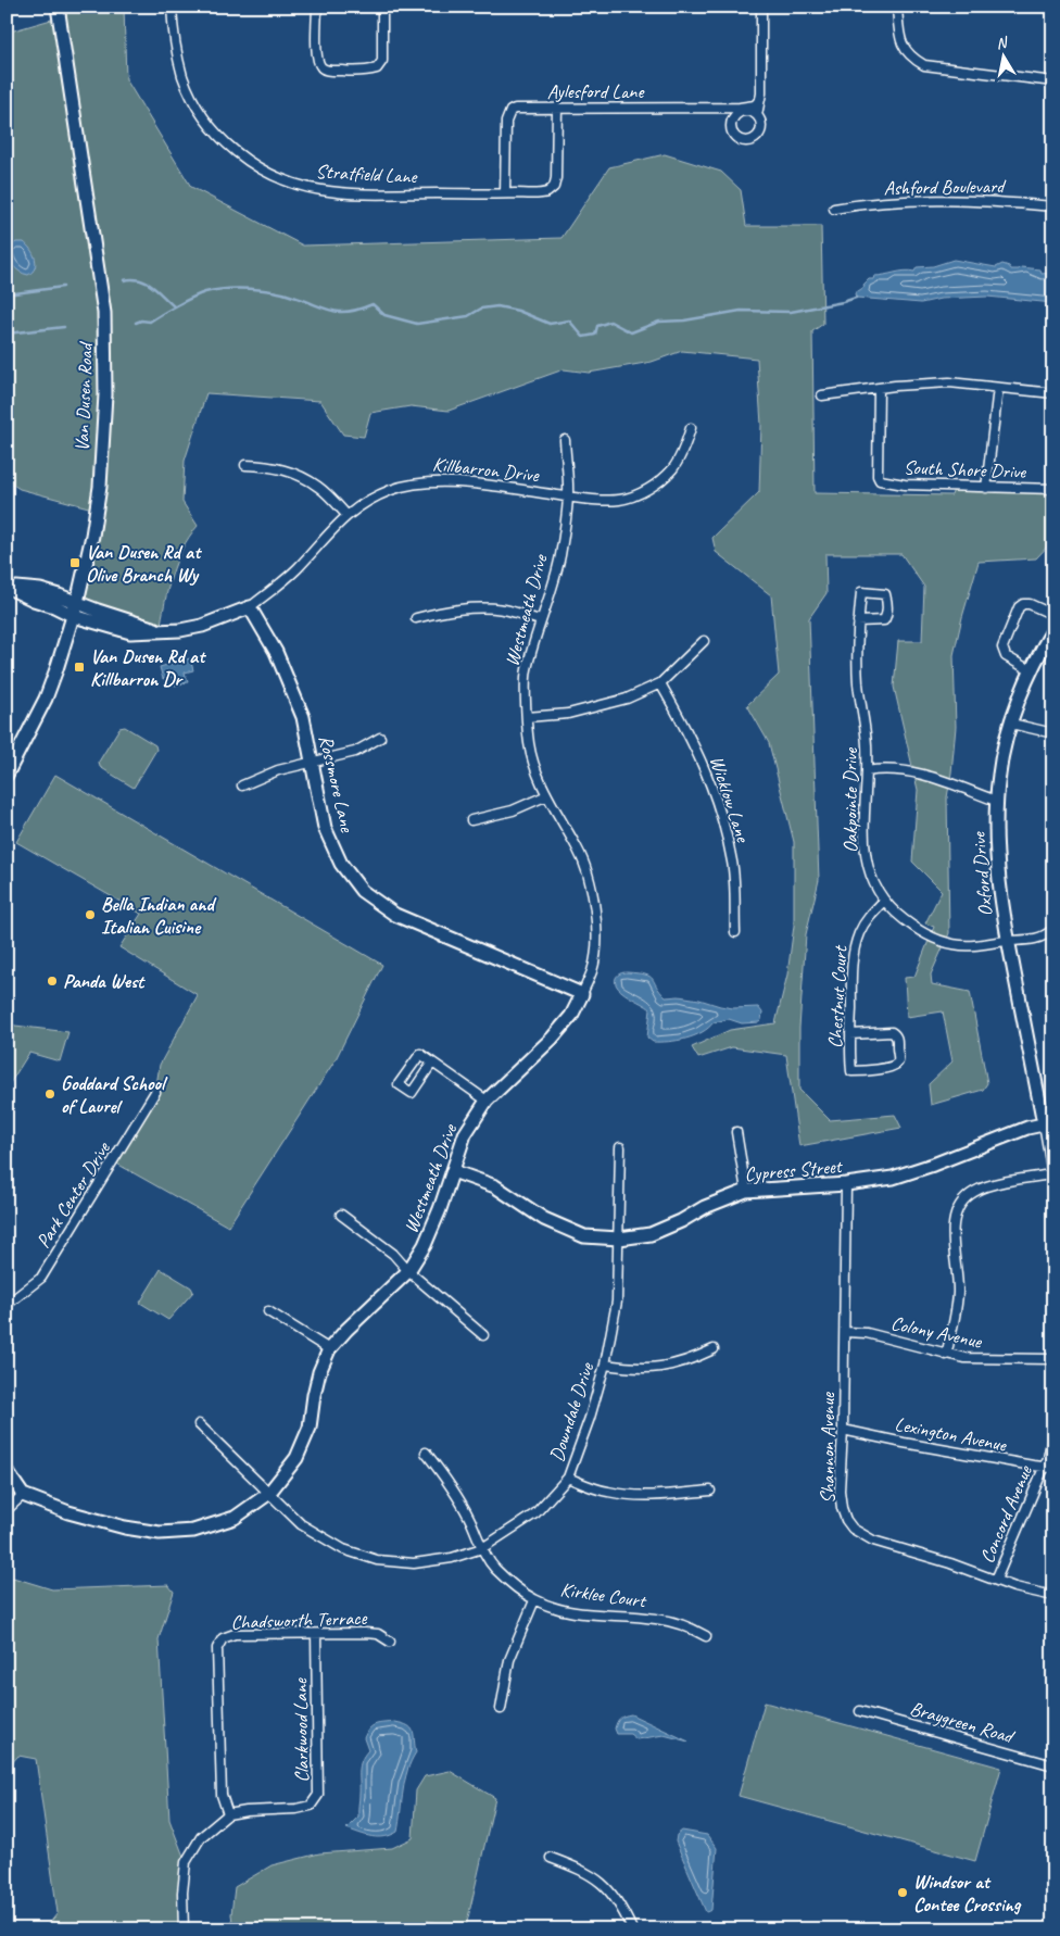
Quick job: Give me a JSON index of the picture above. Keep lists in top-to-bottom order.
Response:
{
  "streets": {
    "street": [
      "Aylesford Lane",
      "Stratfield Lane",
      "Ashford Boulevard",
      "Van Dusen Road",
      "Killbarron Drive",
      "South Shore Drive",
      "Westmeath Drive",
      "Rossmore Lane",
      "Wicklow Lane",
      "Oakpointe Drive",
      "Oxford Drive",
      "Chestnut Court",
      "Cypress Street",
      "Park Center Drive",
      "Colony Avenue",
      "Downdale Drive",
      "Lexington Avenue",
      "Shannon Avenue",
      "Concord Avenue",
      "Kirklee Court",
      "Chadsworth Terrace",
      "Braygreen Road",
      "Clarkwood Lane"
    ]
  },
  "crossings": [
    ["Aylesford Lane", "Stratfield Lane"],
    ["Van Dusen Road", "Killbarron Drive"],
    ["Killbarron Drive", "Westmeath Drive"],
    ["Killbarron Drive", "Rossmore Lane"],
    ["Westmeath Drive", "Rossmore Lane"],
    ["Westmeath Drive", "Cypress Street"],
    ["Westmeath Drive", "Downdale Drive"],
    ["Oakpointe Drive", "Oxford Drive"],
    ["Oakpointe Drive", "Chestnut Court"],
    ["Oxford Drive", "Cypress Street"],
    ["Cypress Street", "Downdale Drive"],
    ["Cypress Street", "Shannon Avenue"],
    ["Colony Avenue", "Shannon Avenue"],
    ["Downdale Drive", "Kirklee Court"],
    ["Lexington Avenue", "Shannon Avenue"],
    ["Lexington Avenue", "Concord Avenue"],
    ["Shannon Avenue", "Concord Avenue"],
    ["Chadsworth Terrace", "Clarkwood Lane"]
  ],
  "places": {
    "transit": ["Van Dusen Rd at Olive Branch Wy", "Van Dusen Rd at Killbarron Dr"],
    "other": [
      "Bella Indian and Italian Cuisine",
      "Panda West",
      "Goddard School of Laurel",
      "Windsor at Contee Crossing"
    ]
  },
  "north": "top"
}
